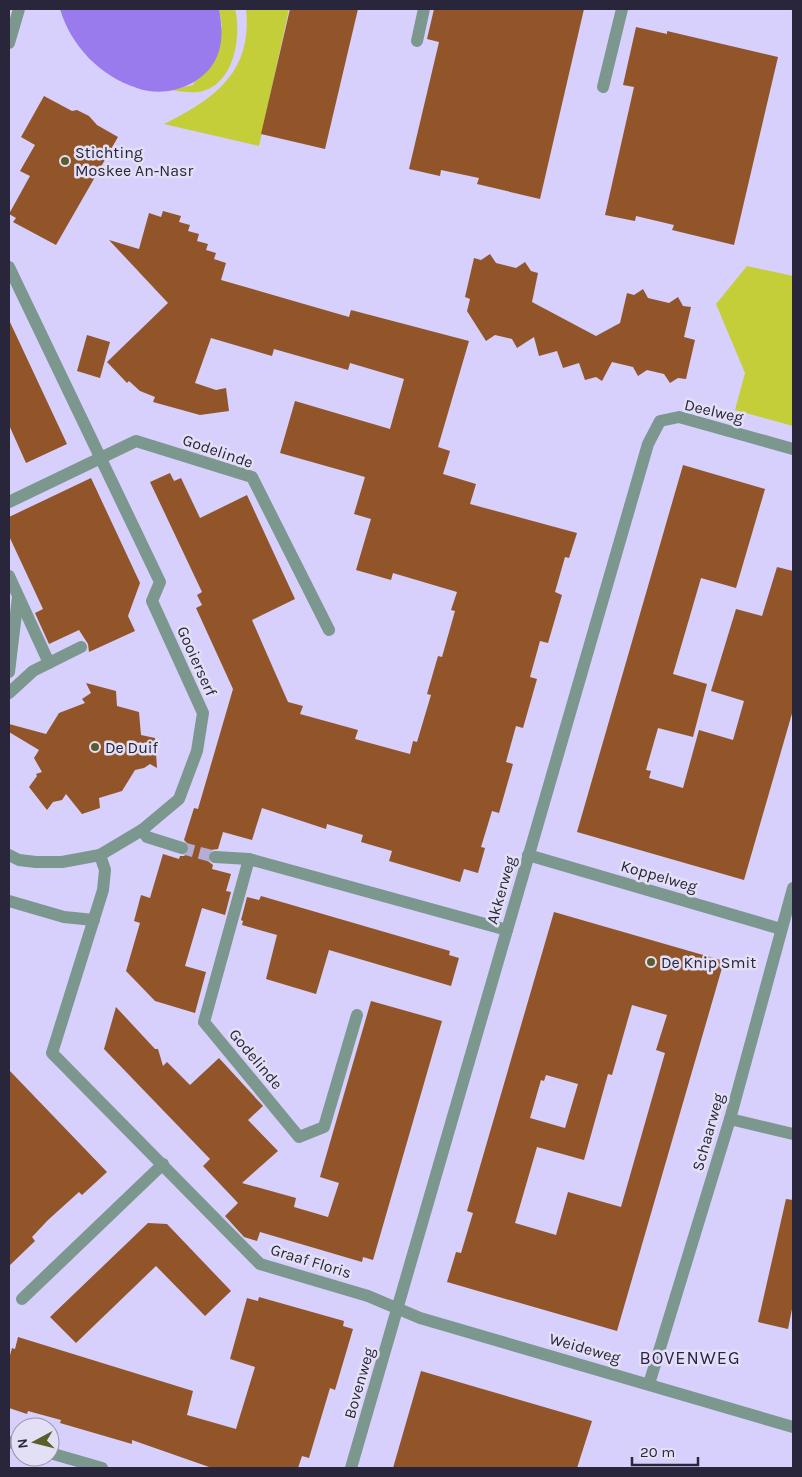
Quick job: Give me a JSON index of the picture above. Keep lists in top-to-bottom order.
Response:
{
  "streets": {
    "street": [
      "Deelweg",
      "Godelinde",
      "Gooierserf",
      "Koppelweg",
      "Akkerweg",
      "Schaarweg",
      "Graaf Floris",
      "Weideweg",
      "Bovenweg"
    ]
  },
  "crossings": [
    ["Deelweg", "Akkerweg"],
    ["Godelinde", "Gooierserf"],
    ["Koppelweg", "Akkerweg"],
    ["Koppelweg", "Schaarweg"],
    ["Akkerweg", "Graaf Floris"],
    ["Akkerweg", "Weideweg"],
    ["Akkerweg", "Bovenweg"],
    ["Schaarweg", "Weideweg"],
    ["Graaf Floris", "Weideweg"],
    ["Graaf Floris", "Bovenweg"],
    ["Weideweg", "Bovenweg"]
  ],
  "districts": ["BOVENWEG"],
  "places": ["Stichting Moskee An-Nasr", "De Duif", "De Knip Smit"],
  "scale_bar": "20 m",
  "north": "left"
}
